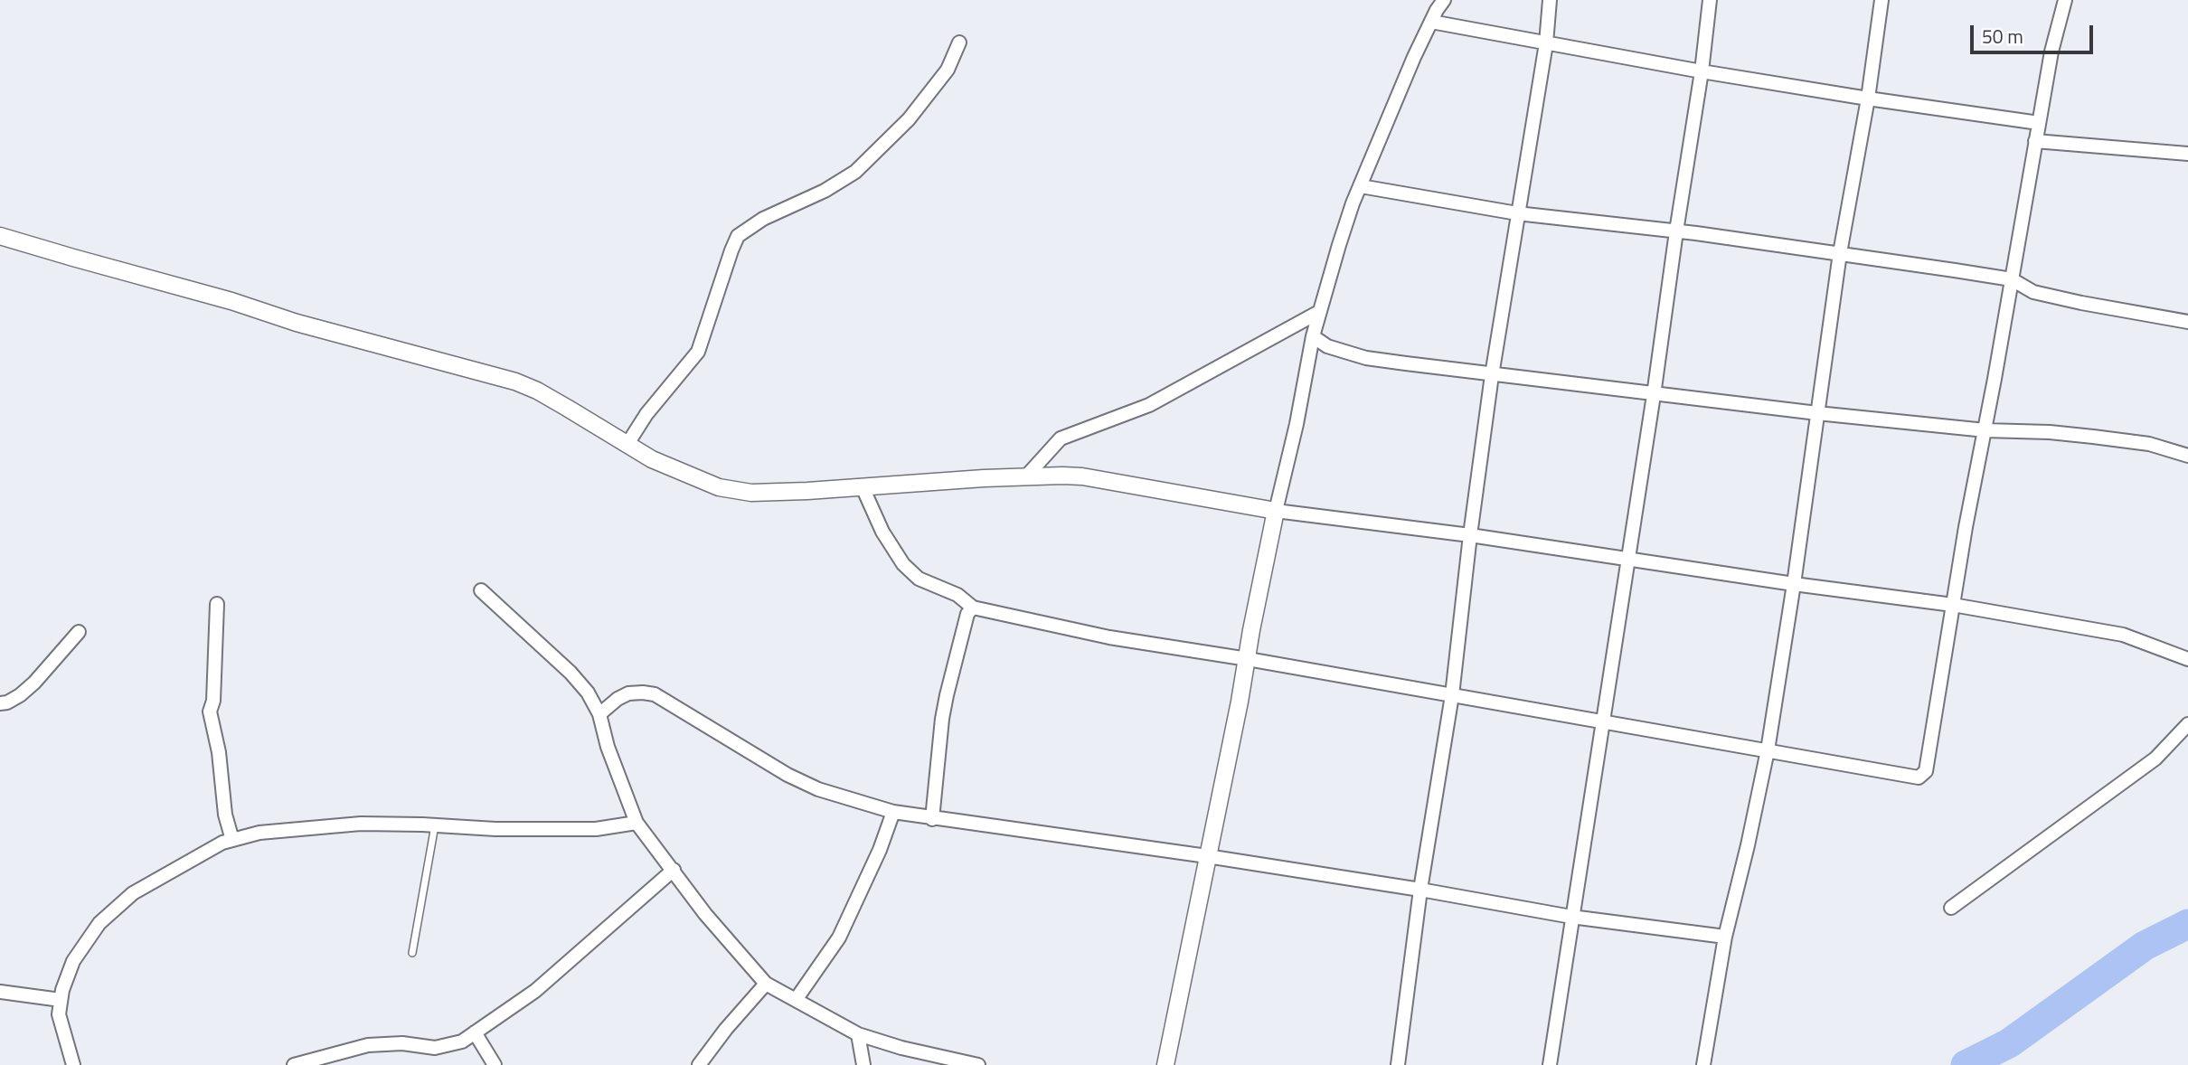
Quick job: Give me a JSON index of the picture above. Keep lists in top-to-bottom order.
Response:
{
  "scale_bar": "50 m"
}
